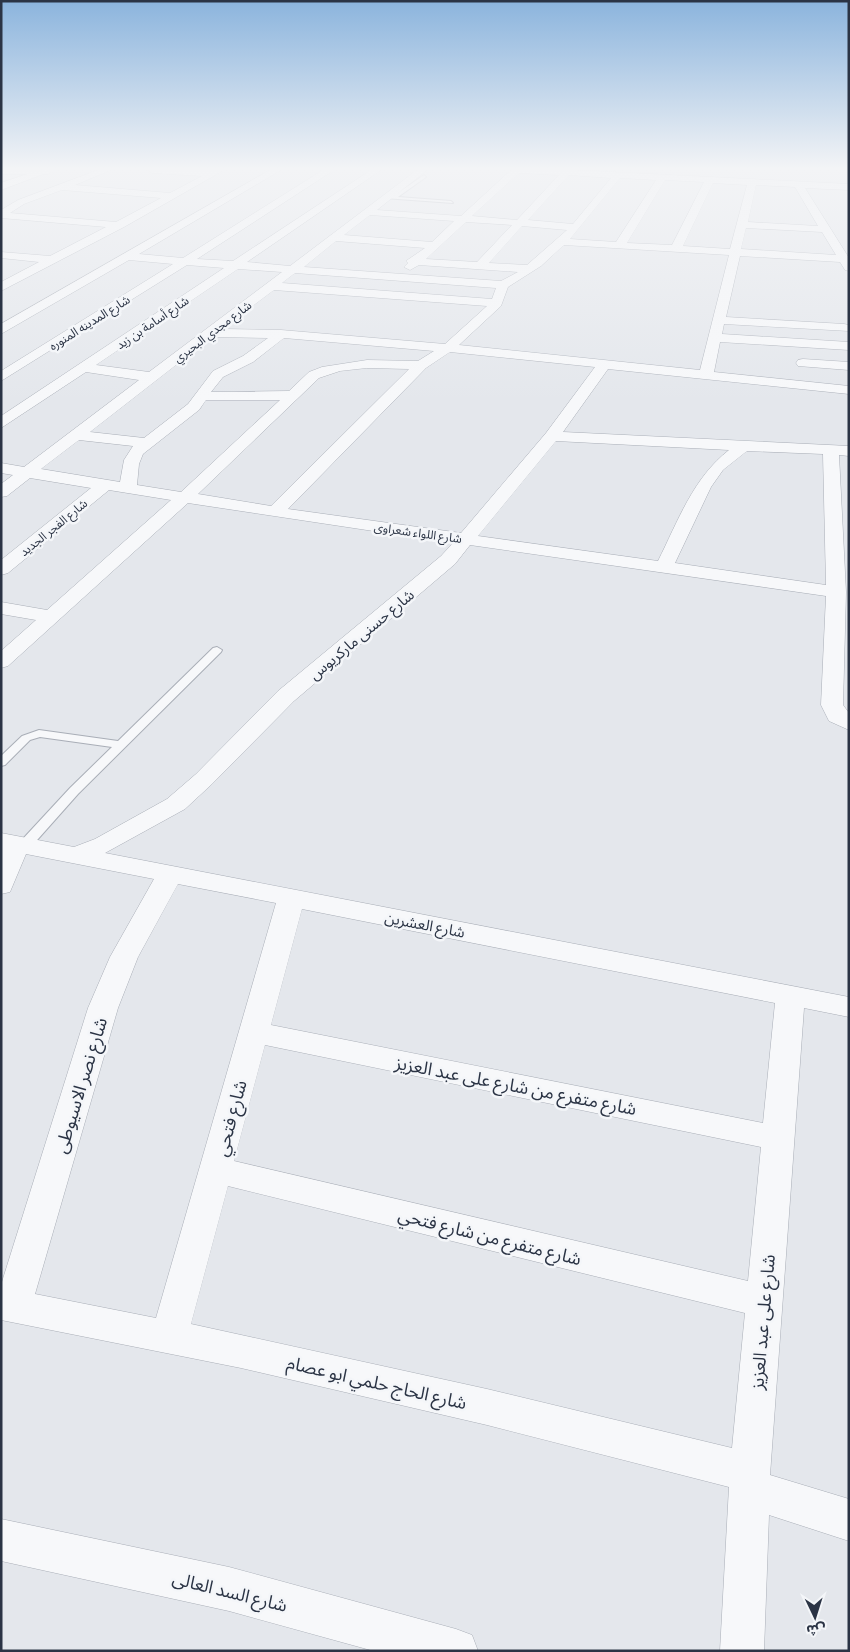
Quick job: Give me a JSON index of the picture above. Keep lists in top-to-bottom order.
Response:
{
  "streets": {
    "street": [
      "شارع المدينه المنوره",
      "شارع أسامة بن زيد",
      "شارع مجدي البحيري",
      "شارع الفجر الجديد",
      "شارع اللواء شعراوى",
      "شارع حسنى ماركريوس",
      "شارع العشرين",
      "شارع نصر الاسيوطى",
      "شارع متفرع من شارع على عبد العزيز",
      "شارع فتحي",
      "شارع متفرع من شارع فتحي",
      "شارع على عبد العزيز",
      "شارع الحاج حلمي ابو عصام",
      "شارع السد العالى"
    ]
  },
  "crossings": [
    ["شارع مجدي البحيري", "شارع اللواء شعراوى"],
    ["شارع الفجر الجديد", "شارع اللواء شعراوى"],
    ["شارع اللواء شعراوى", "شارع حسنى ماركريوس"],
    ["شارع حسنى ماركريوس", "شارع العشرين"],
    ["شارع العشرين", "شارع نصر الاسيوطى"],
    ["شارع العشرين", "شارع فتحي"],
    ["شارع العشرين", "شارع على عبد العزيز"],
    ["شارع نصر الاسيوطى", "شارع الحاج حلمي ابو عصام"],
    ["شارع متفرع من شارع على عبد العزيز", "شارع فتحي"],
    ["شارع متفرع من شارع على عبد العزيز", "شارع على عبد العزيز"],
    ["شارع فتحي", "شارع متفرع من شارع فتحي"],
    ["شارع فتحي", "شارع الحاج حلمي ابو عصام"],
    ["شارع متفرع من شارع فتحي", "شارع على عبد العزيز"],
    ["شارع على عبد العزيز", "شارع الحاج حلمي ابو عصام"]
  ],
  "north": "bottom"
}
